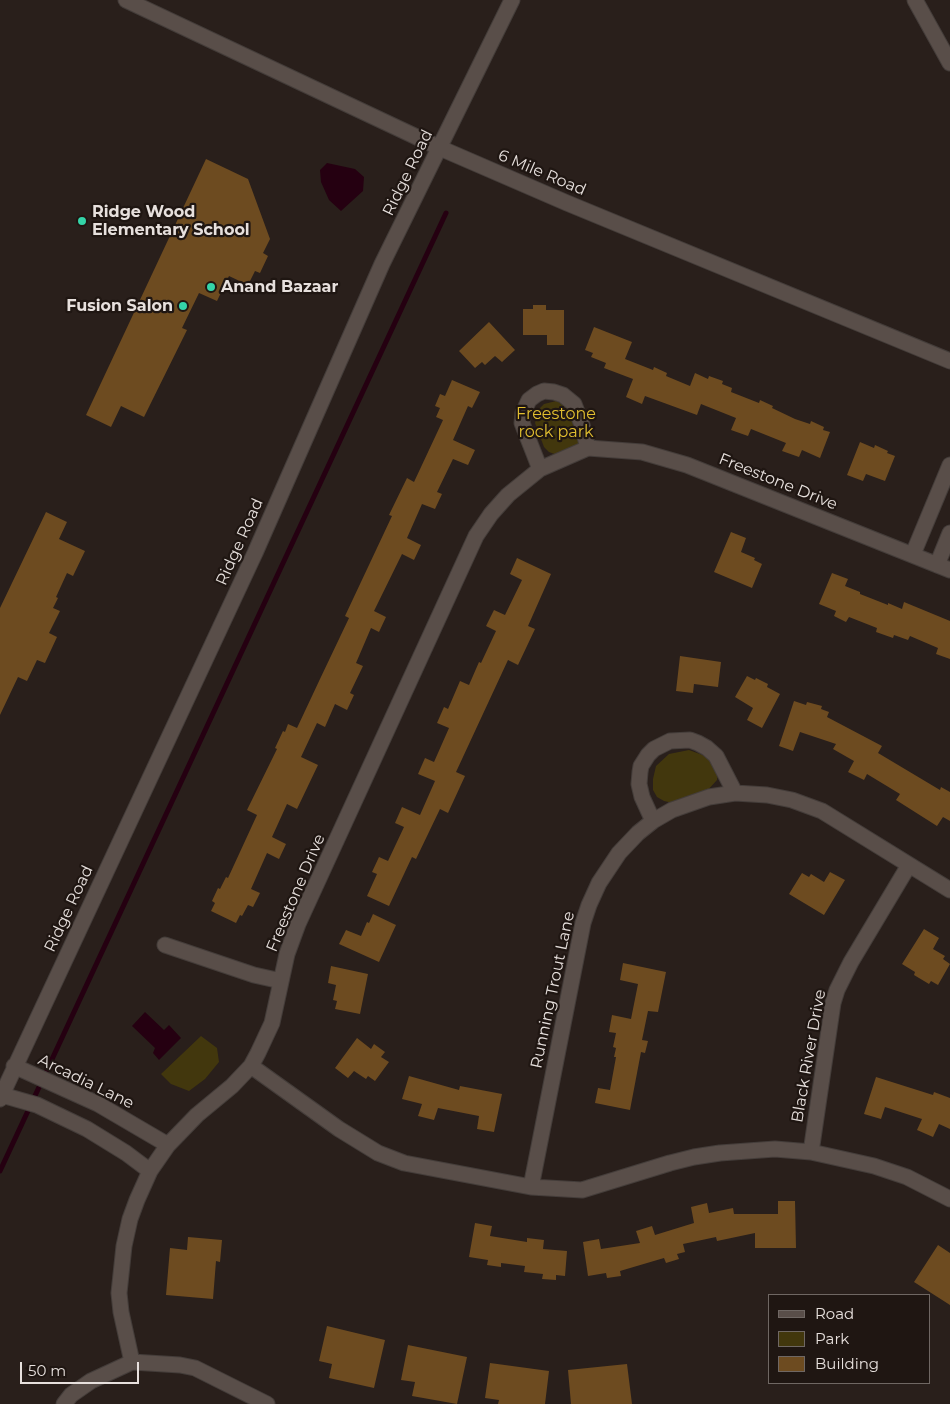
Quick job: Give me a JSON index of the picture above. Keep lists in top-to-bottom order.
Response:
{
  "streets": {
    "street": [
      "Ridge Road",
      "6 Mile Road",
      "Freestone Drive",
      "Running Trout Lane",
      "Black River Drive",
      "Arcadia Lane"
    ]
  },
  "crossings": [
    ["Ridge Road", "6 Mile Road"],
    ["Ridge Road", "Arcadia Lane"],
    ["Freestone Drive", "Arcadia Lane"],
    ["Running Trout Lane", "Black River Drive"]
  ],
  "parks": ["Freestone rock park"],
  "places": ["Ridge Wood Elementary School", "Anand Bazaar", "Fusion Salon"],
  "legend": ["Road", "Park", "Building"],
  "scale_bar": "50 m"
}
